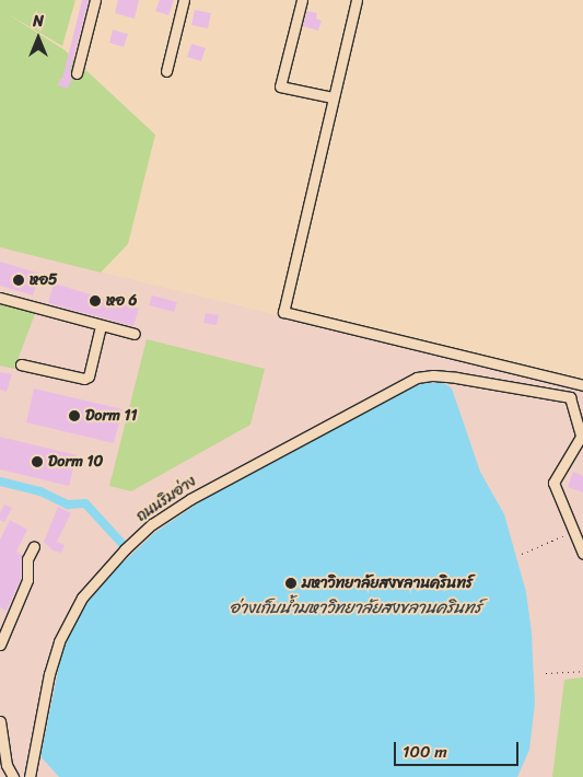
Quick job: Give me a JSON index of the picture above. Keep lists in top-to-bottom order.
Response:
{
  "streets": {
    "street": ["ถนนริมอ่าง"]
  },
  "water": ["อ่างเก็บน้ำมหาวิทยาลัยสงขลานครินทร์"],
  "places": [
    "หอ5",
    "หอ 6",
    "Dorm 11",
    "Dorm 10",
    "มหาวิทยาลัยสงขลานครินทร์"
  ],
  "scale_bar": "100 m",
  "north": "top"
}
